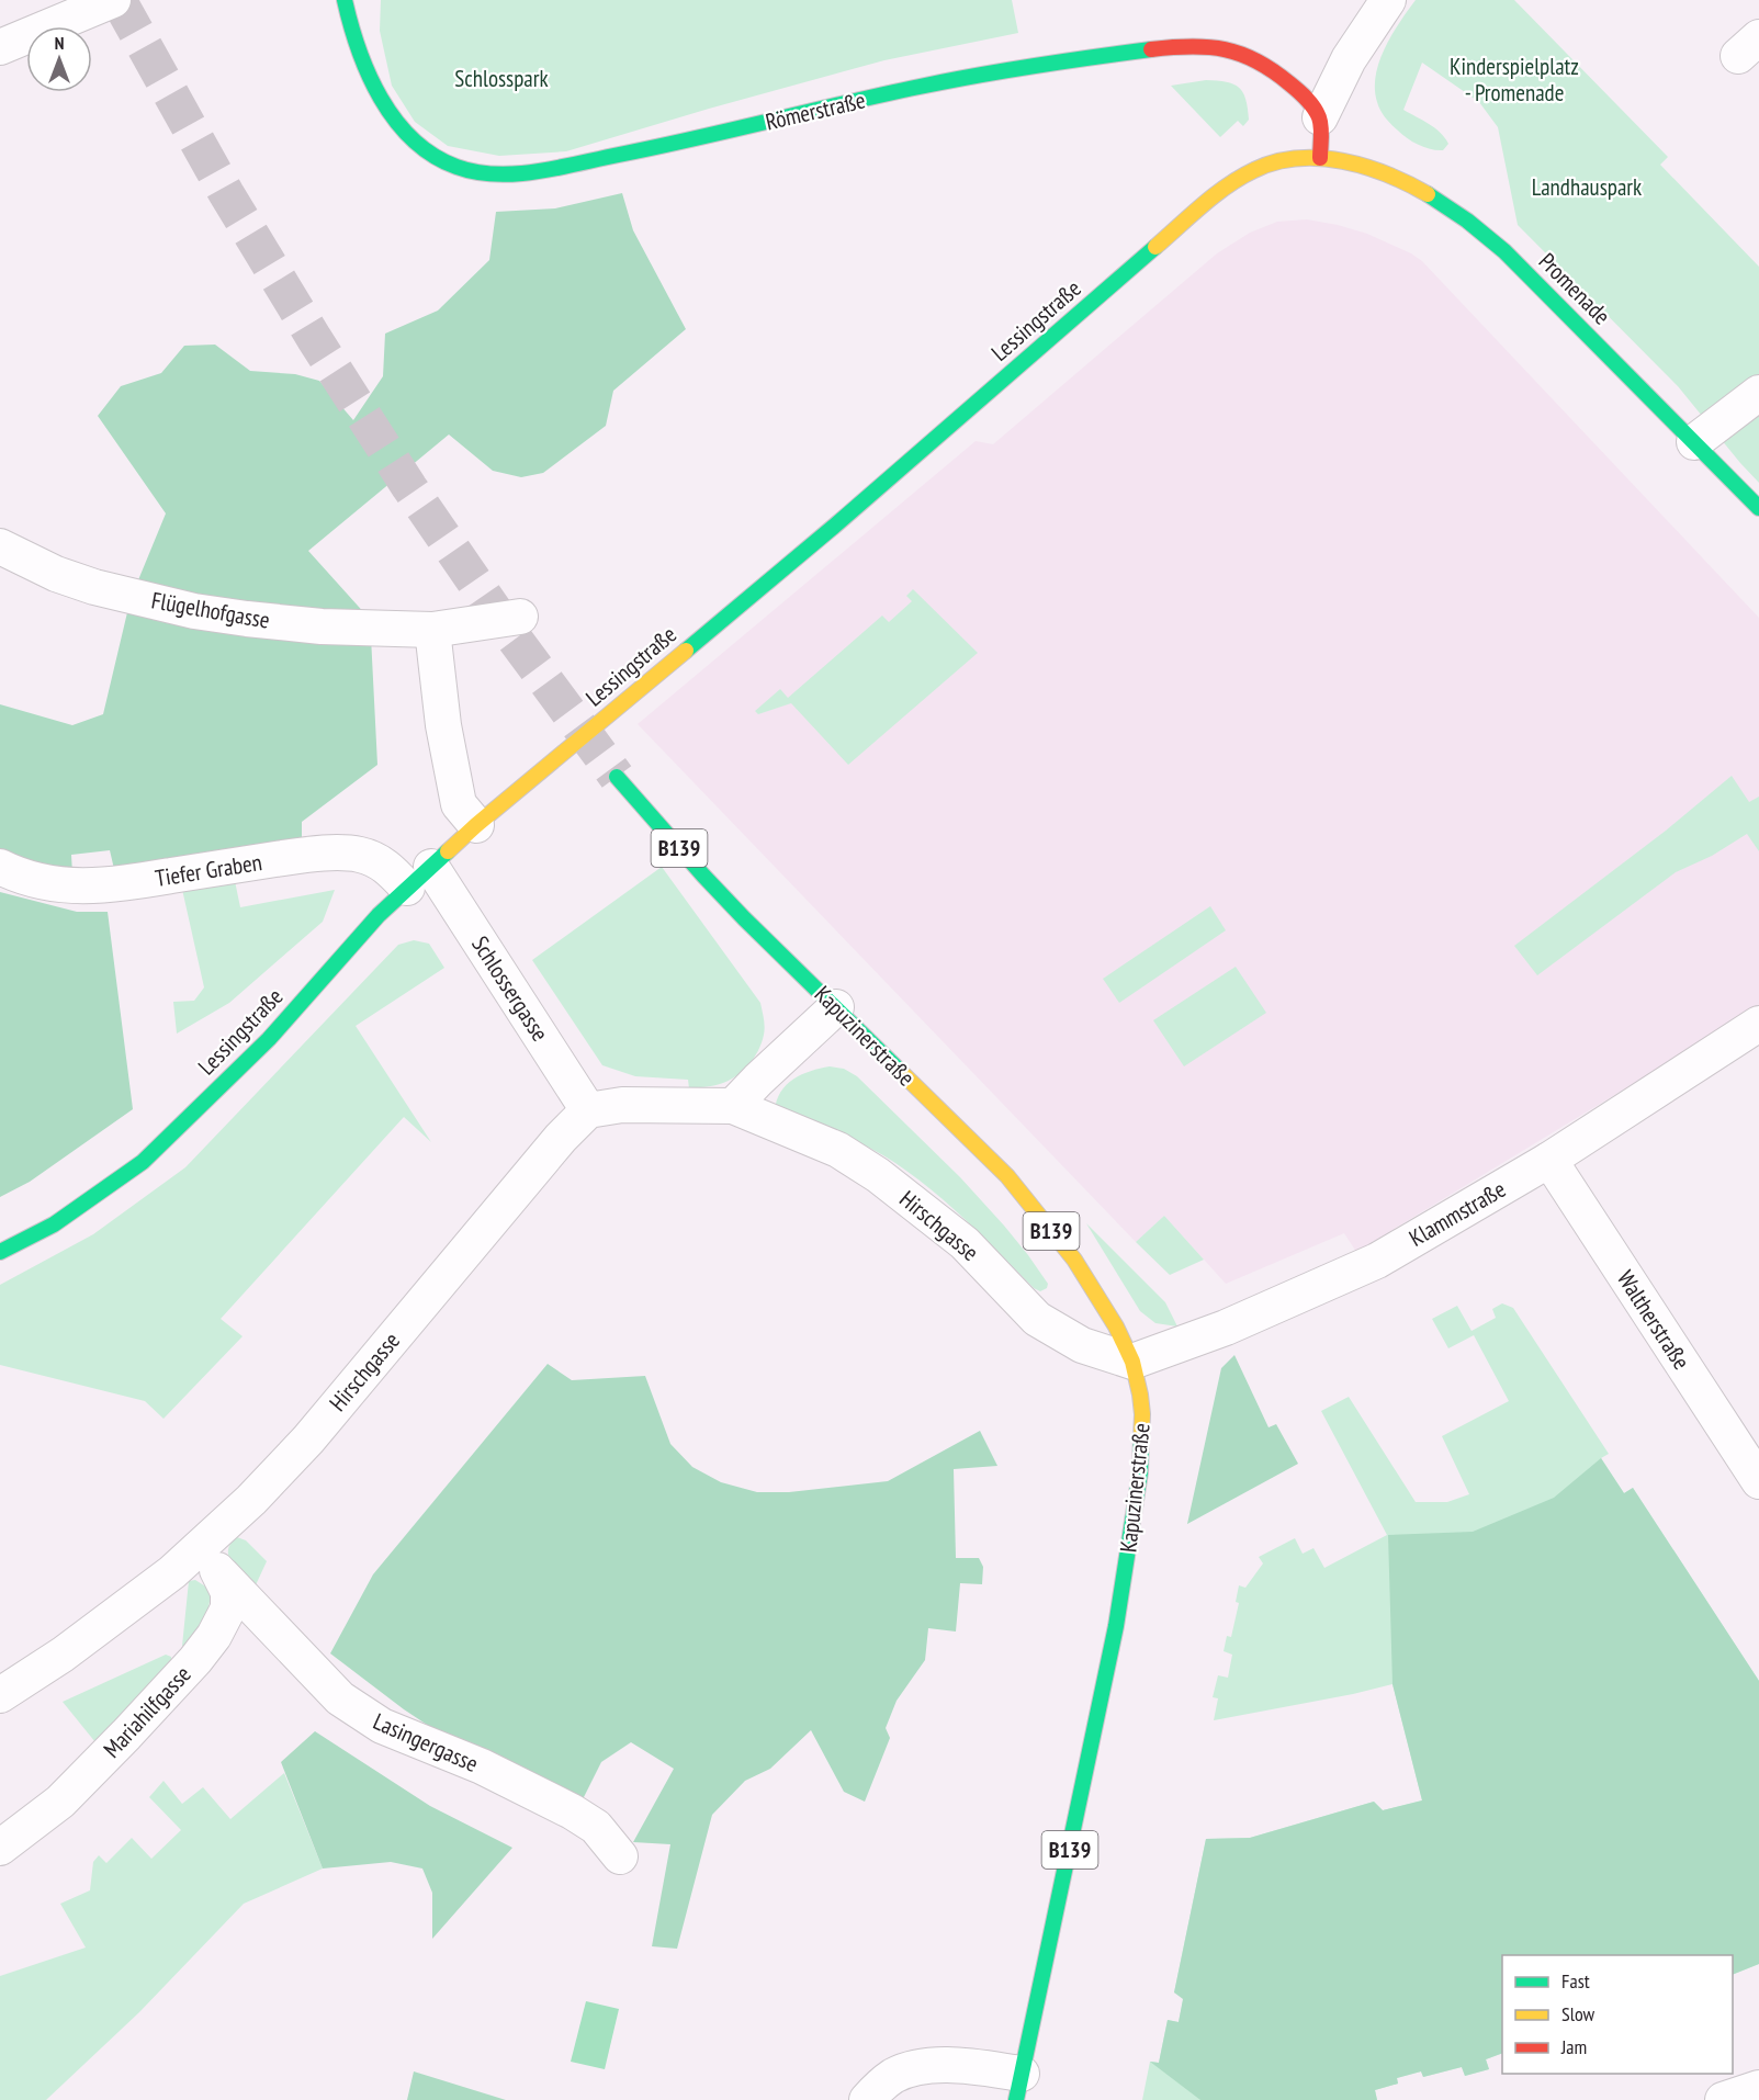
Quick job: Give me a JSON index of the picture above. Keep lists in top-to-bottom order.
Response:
{
  "streets": {
    "street": [
      "Römerstraße",
      "Promenade",
      "Lessingstraße",
      "Flügelhofgasse",
      "B139",
      "Tiefer Graben",
      "Schlossergasse",
      "Kapuzinerstraße",
      "Klammstraße",
      "Hirschgasse",
      "Waltherstraße",
      "Mariahilfgasse",
      "Lasingergasse"
    ]
  },
  "crossings": [
    ["Promenade", "Lessingstraße"],
    ["Lessingstraße", "Tiefer Graben"],
    ["Lessingstraße", "Schlossergasse"],
    ["Tiefer Graben", "Schlossergasse"],
    ["Schlossergasse", "Hirschgasse"],
    ["Kapuzinerstraße", "Klammstraße"],
    ["Kapuzinerstraße", "Hirschgasse"],
    ["Klammstraße", "Hirschgasse"],
    ["Klammstraße", "Waltherstraße"],
    ["Hirschgasse", "Mariahilfgasse"],
    ["Hirschgasse", "Lasingergasse"],
    ["Mariahilfgasse", "Lasingergasse"]
  ],
  "parks": ["Kinderspielplatz - Promenade", "Schlosspark", "Landhauspark"],
  "legend": ["Fast", "Slow", "Jam"],
  "north": "top"
}
